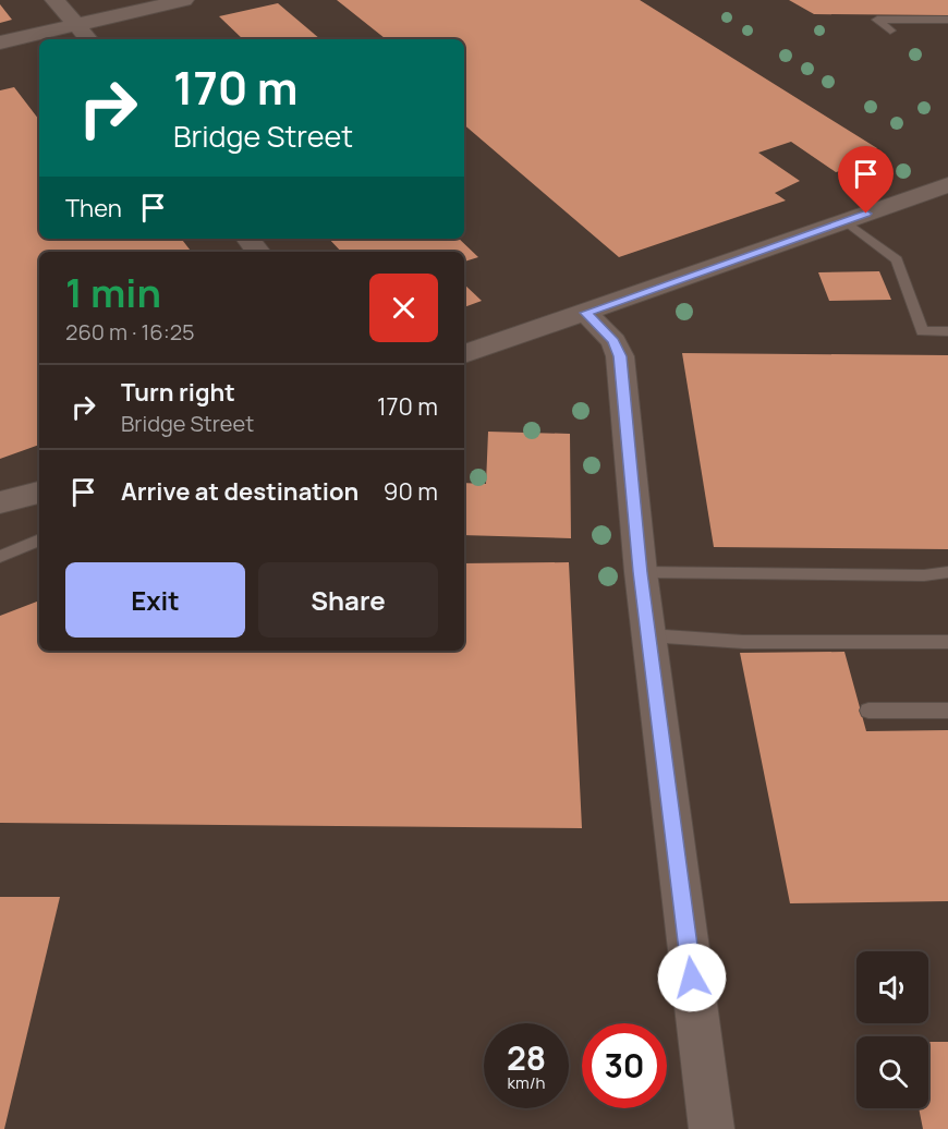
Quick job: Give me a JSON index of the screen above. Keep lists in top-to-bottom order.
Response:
{
  "page": {
    "turn": ["170 m", "Bridge Street"],
    "then": "Then",
    "heading": ["1 min", "260 m · 16:25"],
    "list": [
      {
        "name": "Turn right",
        "note": "Bridge Street",
        "value": "170 m"
      },
      {
        "name": "Arrive at destination",
        "value": "90 m"
      }
    ],
    "buttons": ["Exit", "Share"],
    "speed": "28 km/h",
    "limit": "30"
  }
}
